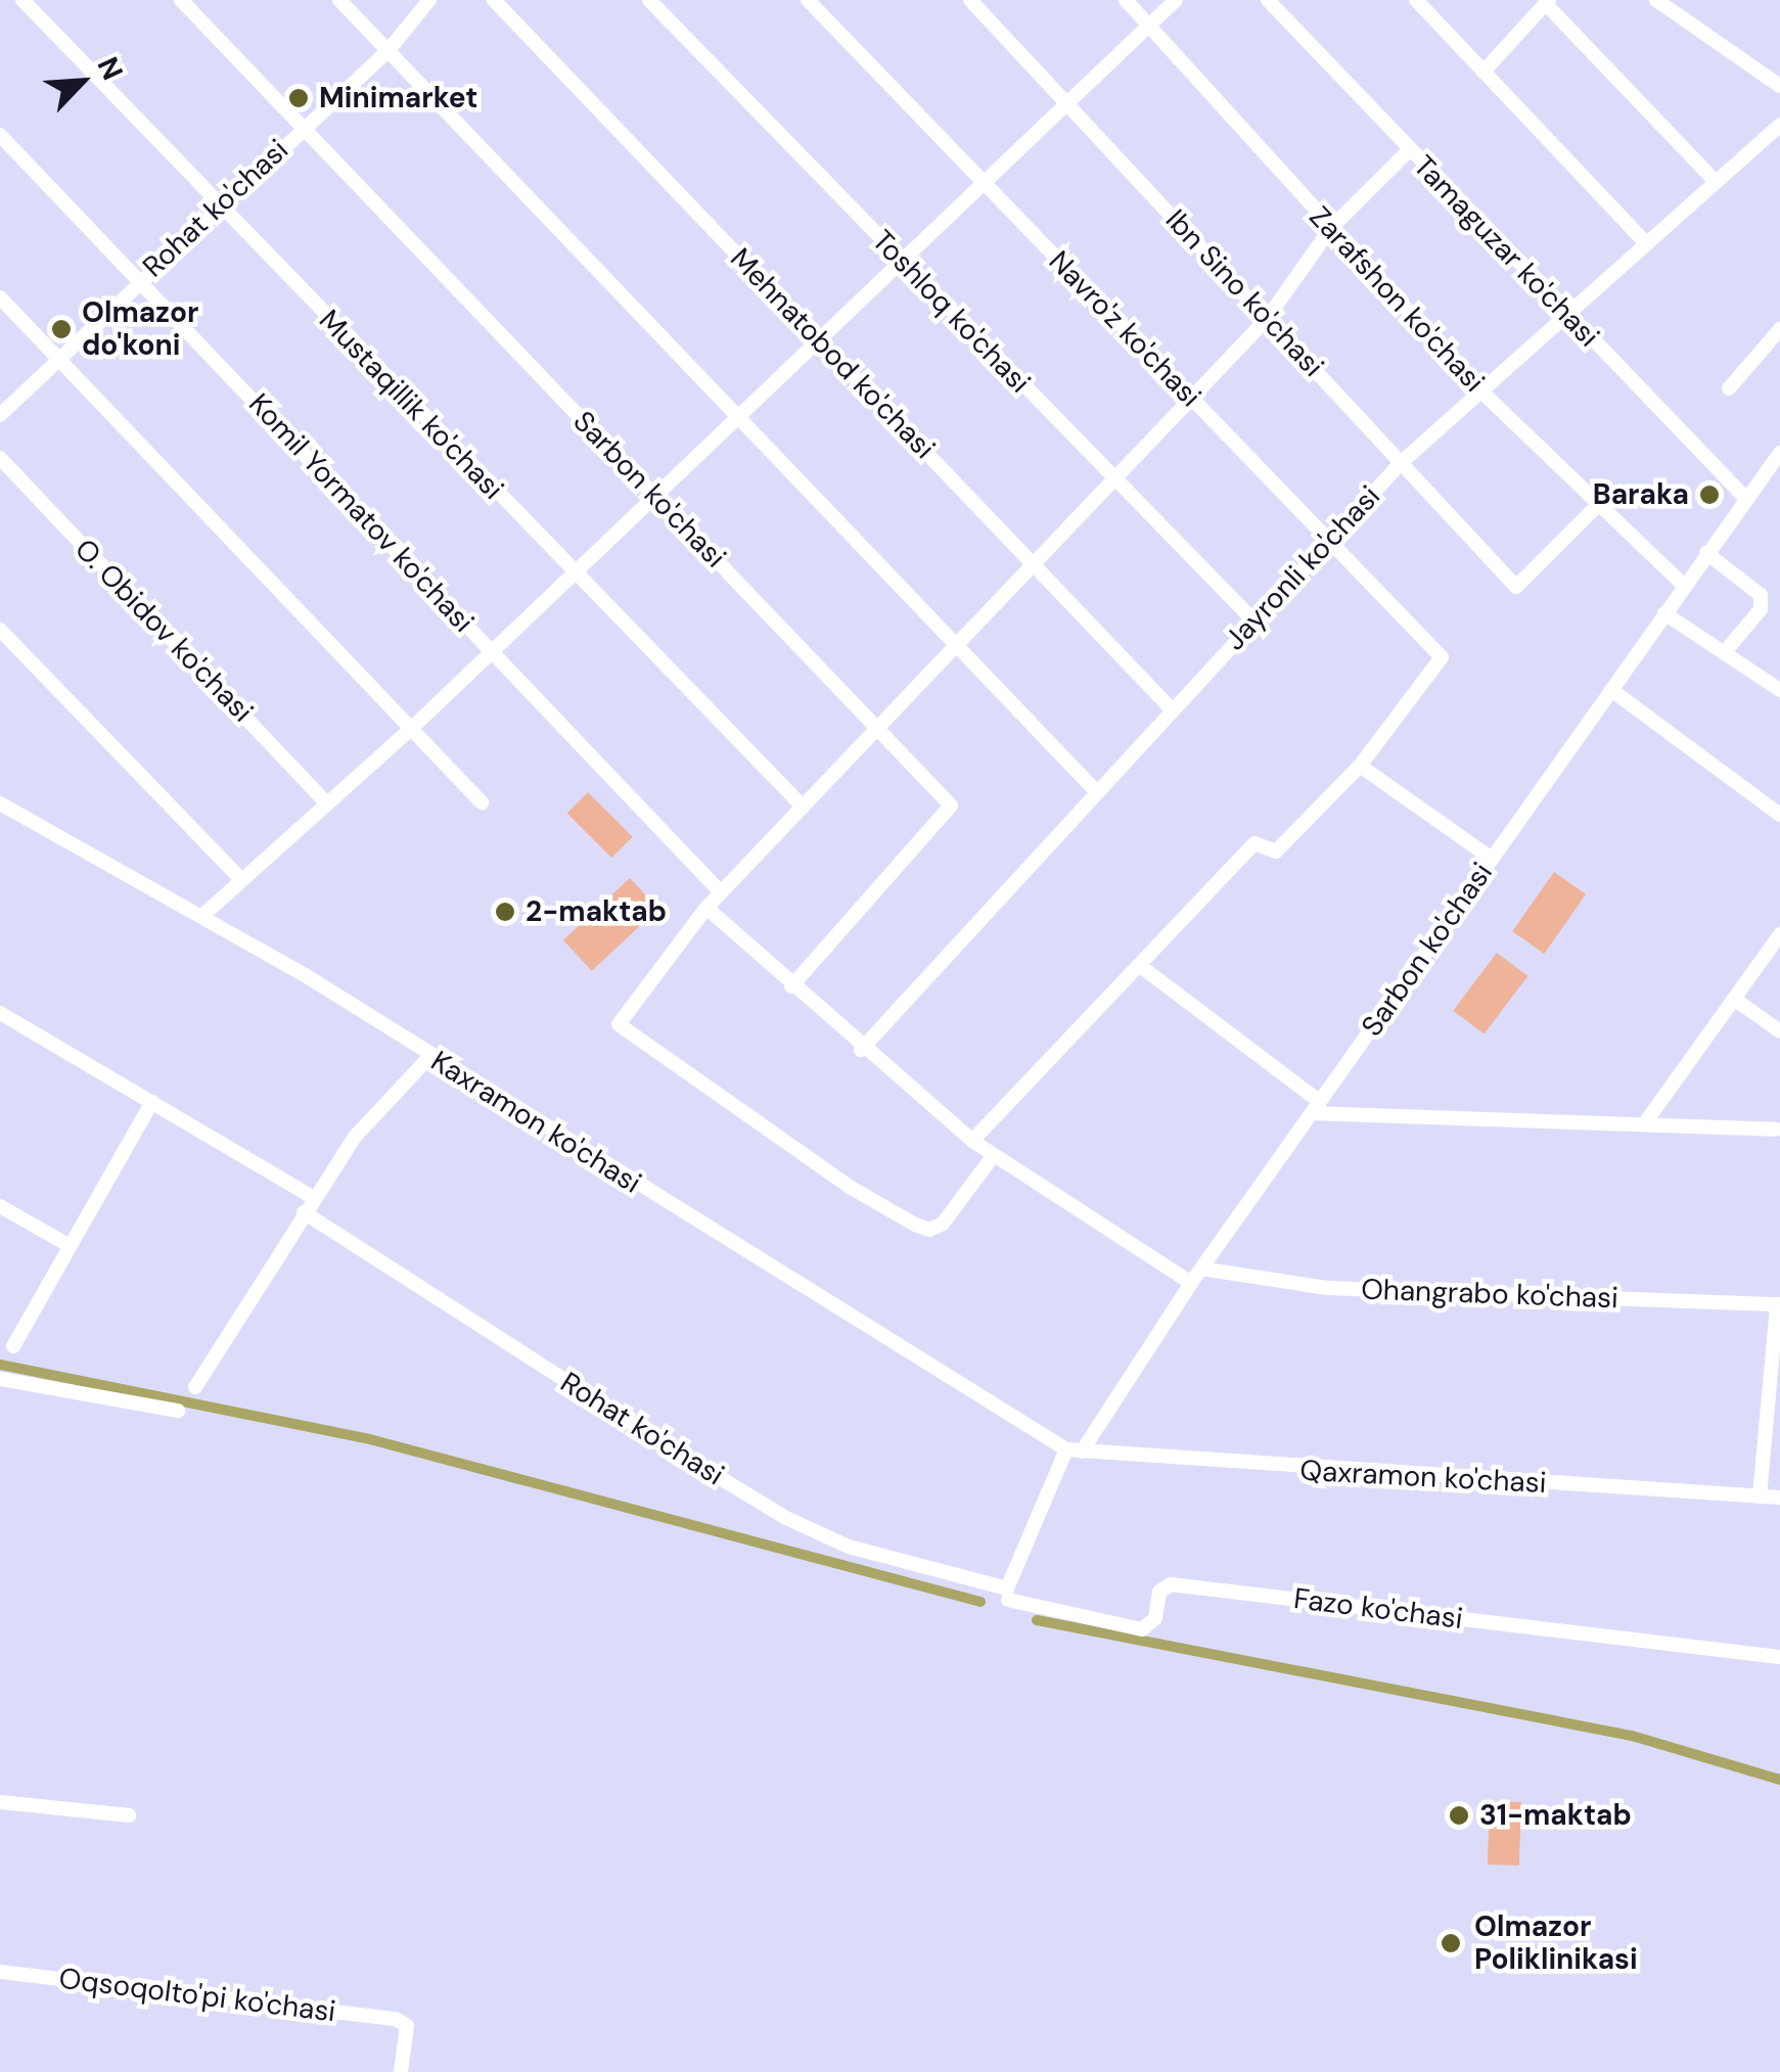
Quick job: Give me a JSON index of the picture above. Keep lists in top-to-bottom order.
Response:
{
  "streets": {
    "street": [
      "Rohat ko'chasi",
      "Tamaguzar ko'chasi",
      "Ibn Sino ko'chasi",
      "Zarafshon ko'chasi",
      "Toshloq ko'chasi",
      "Navro'z ko'chasi",
      "Mehnatobod ko'chasi",
      "Mustaqillik ko'chasi",
      "Sarbon ko'chasi",
      "Komil Yormatov ko'chasi",
      "Jayronli ko'chasi",
      "O. Obidov ko'chasi",
      "Kaxramon ko'chasi",
      "Ohangrabo ko'chasi",
      "Qaxramon ko'chasi",
      "Fazo ko'chasi",
      "Oqsoqolto'pi ko'chasi"
    ]
  },
  "crossings": [
    ["Rohat ko'chasi", "Mustaqillik ko'chasi"],
    ["Rohat ko'chasi", "Sarbon ko'chasi"],
    ["Rohat ko'chasi", "Komil Yormatov ko'chasi"],
    ["Rohat ko'chasi", "Fazo ko'chasi"],
    ["Tamaguzar ko'chasi", "Sarbon ko'chasi"],
    ["Tamaguzar ko'chasi", "Jayronli ko'chasi"],
    ["Ibn Sino ko'chasi", "Zarafshon ko'chasi"],
    ["Ibn Sino ko'chasi", "Jayronli ko'chasi"],
    ["Zarafshon ko'chasi", "Sarbon ko'chasi"],
    ["Zarafshon ko'chasi", "Jayronli ko'chasi"],
    ["Toshloq ko'chasi", "Jayronli ko'chasi"],
    ["Navro'z ko'chasi", "Jayronli ko'chasi"],
    ["Mehnatobod ko'chasi", "Jayronli ko'chasi"],
    ["Sarbon ko'chasi", "Kaxramon ko'chasi"],
    ["Sarbon ko'chasi", "Ohangrabo ko'chasi"],
    ["Sarbon ko'chasi", "Qaxramon ko'chasi"],
    ["Sarbon ko'chasi", "Fazo ko'chasi"],
    ["Kaxramon ko'chasi", "Qaxramon ko'chasi"]
  ],
  "places": [
    "Minimarket",
    "Olmazor do'koni",
    "Baraka",
    "2-maktab",
    "31-maktab",
    "Olmazor Poliklinikasi"
  ],
  "north": "top right"
}
